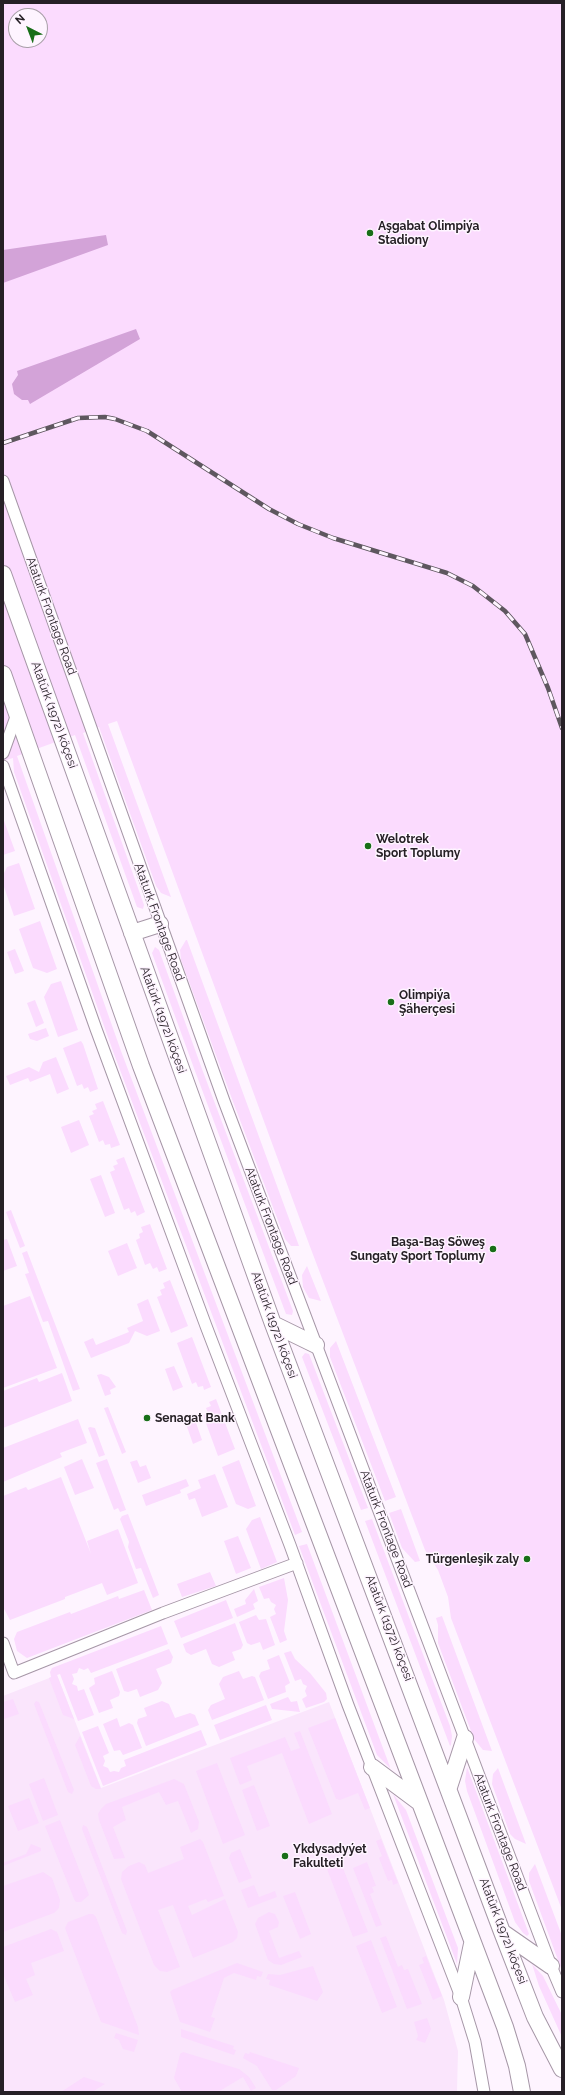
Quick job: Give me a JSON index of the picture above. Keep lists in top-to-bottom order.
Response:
{
  "streets": {
    "main road": ["Atatürk (1972) köçesi"],
    "street": ["Ataturk Frontage Road"]
  },
  "places": [
    "Aşgabat Olimpiýa Stadiony",
    "Welotrek Sport Toplumy",
    "Olimpiýa Şäherçesi",
    "Başa-Baş Söweş Sungaty Sport Toplumy",
    "Senagat Bank",
    "Türgenleşik zaly",
    "Ykdysadyýet Fakulteti"
  ],
  "north": "top left"
}
